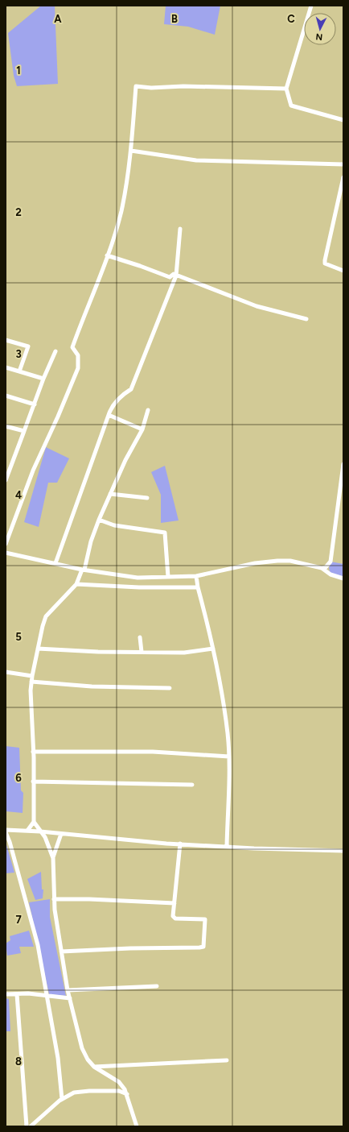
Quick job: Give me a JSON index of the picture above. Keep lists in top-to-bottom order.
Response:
{
  "north": "bottom",
  "grid": {
    "columns": ["A", "B", "C"],
    "rows": [
      "1",
      "2",
      "3",
      "4",
      "5",
      "6",
      "7",
      "8"
    ]
  }
}
